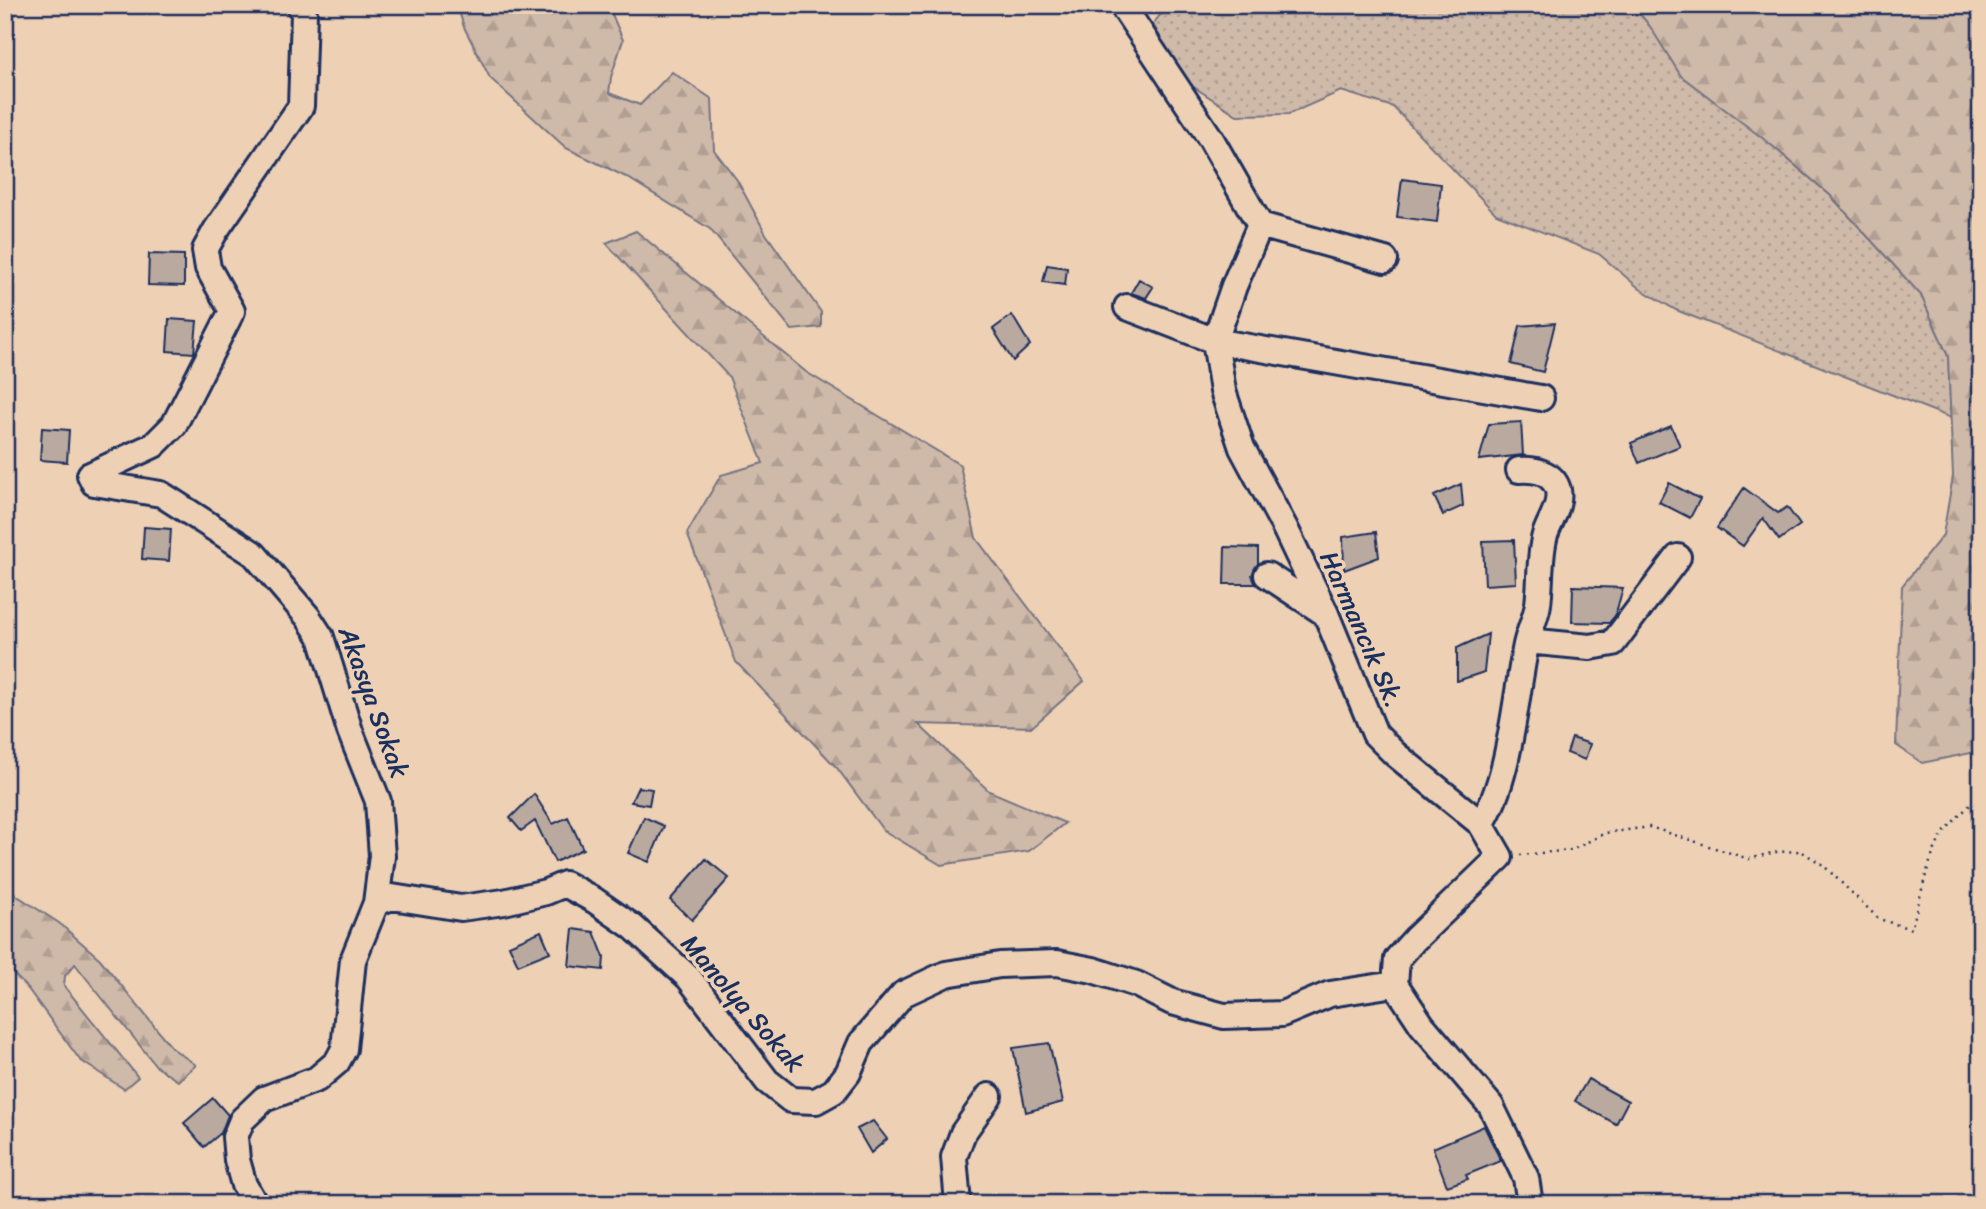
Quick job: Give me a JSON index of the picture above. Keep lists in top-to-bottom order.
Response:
{
  "streets": {
    "street": ["Harmancık Sk.", "Akasya Sokak", "Manolya Sokak"]
  },
  "crossings": [
    ["Akasya Sokak", "Manolya Sokak"]
  ]
}
